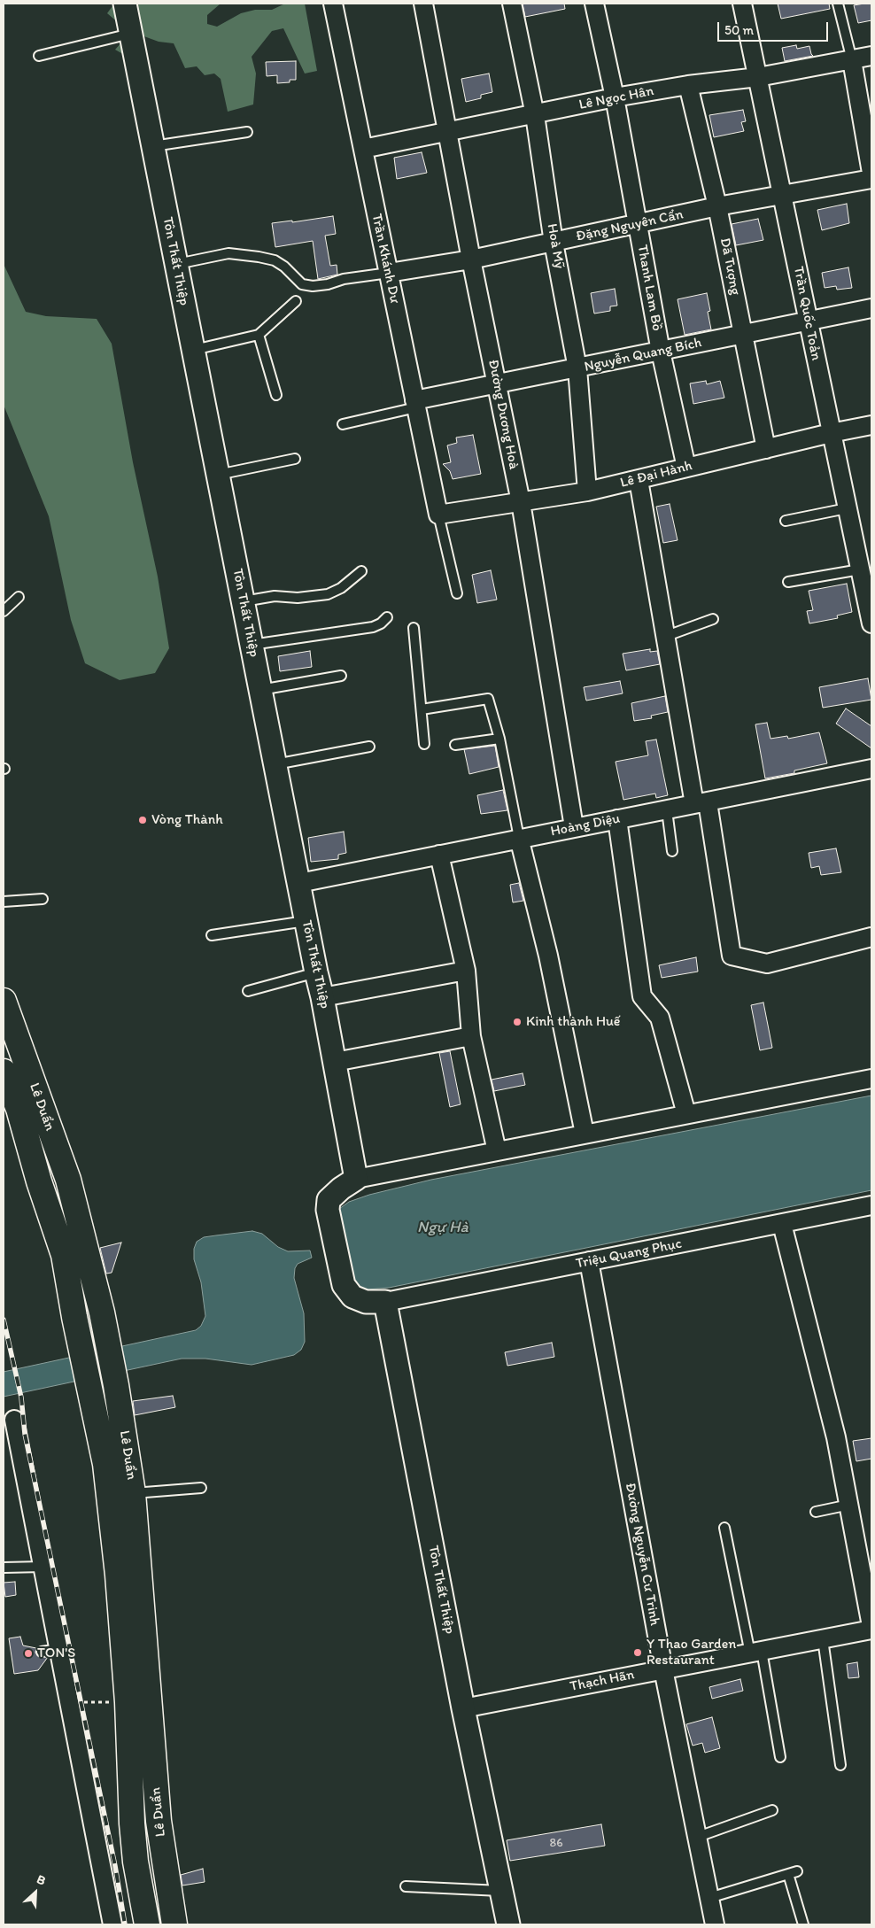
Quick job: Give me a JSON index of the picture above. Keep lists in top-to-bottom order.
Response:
{
  "streets": {
    "main road": ["Lê Duẩn"],
    "street": [
      "Lê Ngọc Hân",
      "Đặng Nguyên Cẩn",
      "Hoà Mỹ",
      "Trần Khánh Dư",
      "Tôn Thất Thiệp",
      "Dã Tượng",
      "Thanh Lam Bồ",
      "Trần Quốc Toản",
      "Nguyễn Quang Bích",
      "Đường Dương Hoà",
      "Lê Đại Hành",
      "Hoàng Diệu",
      "Triệu Quang Phục",
      "Đường Nguyễn Cư Trinh",
      "Thạch Hãn"
    ]
  },
  "crossings": [
    ["Lê Ngọc Hân", "Hoà Mỹ"],
    ["Lê Ngọc Hân", "Trần Khánh Dư"],
    ["Lê Ngọc Hân", "Dã Tượng"],
    ["Lê Ngọc Hân", "Thanh Lam Bồ"],
    ["Lê Ngọc Hân", "Trần Quốc Toản"],
    ["Lê Ngọc Hân", "Đường Dương Hoà"],
    ["Đặng Nguyên Cẩn", "Hoà Mỹ"],
    ["Đặng Nguyên Cẩn", "Trần Khánh Dư"],
    ["Đặng Nguyên Cẩn", "Dã Tượng"],
    ["Đặng Nguyên Cẩn", "Thanh Lam Bồ"],
    ["Đặng Nguyên Cẩn", "Trần Quốc Toản"],
    ["Đặng Nguyên Cẩn", "Đường Dương Hoà"],
    ["Hoà Mỹ", "Nguyễn Quang Bích"],
    ["Hoà Mỹ", "Lê Đại Hành"],
    ["Trần Khánh Dư", "Nguyễn Quang Bích"],
    ["Trần Khánh Dư", "Lê Đại Hành"],
    ["Tôn Thất Thiệp", "Hoàng Diệu"],
    ["Tôn Thất Thiệp", "Triệu Quang Phục"],
    ["Tôn Thất Thiệp", "Thạch Hãn"],
    ["Dã Tượng", "Nguyễn Quang Bích"],
    ["Dã Tượng", "Lê Đại Hành"],
    ["Thanh Lam Bồ", "Nguyễn Quang Bích"],
    ["Thanh Lam Bồ", "Lê Đại Hành"],
    ["Trần Quốc Toản", "Nguyễn Quang Bích"],
    ["Trần Quốc Toản", "Lê Đại Hành"],
    ["Nguyễn Quang Bích", "Đường Dương Hoà"],
    ["Đường Dương Hoà", "Lê Đại Hành"],
    ["Đường Dương Hoà", "Hoàng Diệu"],
    ["Triệu Quang Phục", "Đường Nguyễn Cư Trinh"],
    ["Đường Nguyễn Cư Trinh", "Thạch Hãn"]
  ],
  "water": ["Ngự Hà"],
  "places": [
    "Vòng Thành",
    "Kinh thành Huế",
    "Y Thao Garden Restaurant",
    "TON'S"
  ],
  "house_numbers": ["86"],
  "scale_bar": "50 m",
  "north": "top right"
}
